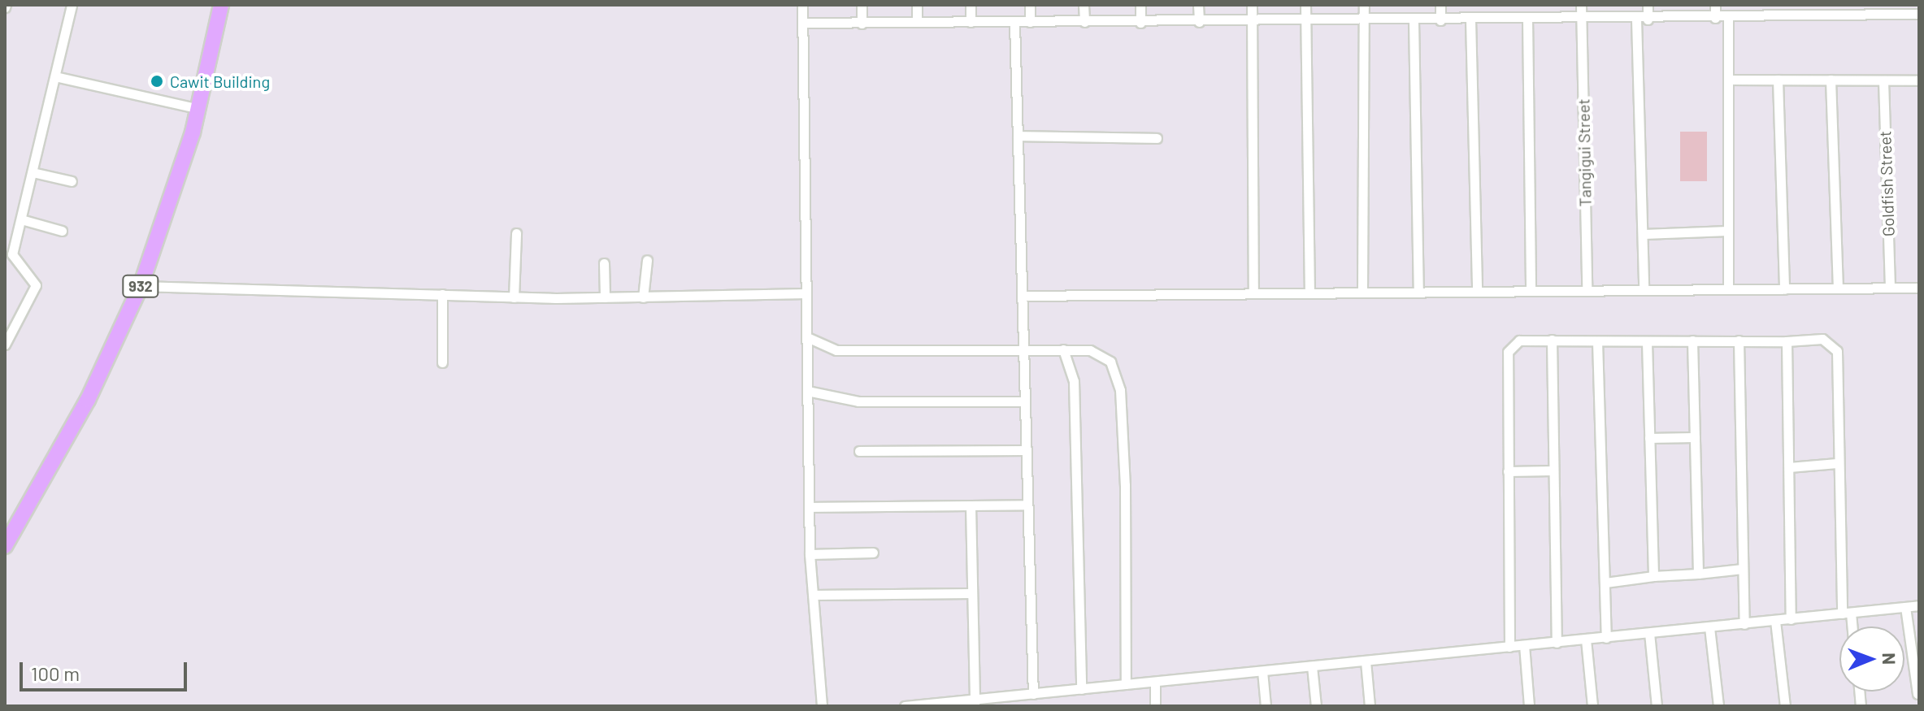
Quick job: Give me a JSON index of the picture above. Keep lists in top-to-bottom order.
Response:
{
  "streets": {
    "main road": ["932"],
    "street": ["Tangigui Street", "Goldfish Street"]
  },
  "places": ["Cawit Building"],
  "scale_bar": "100 m",
  "north": "right"
}
